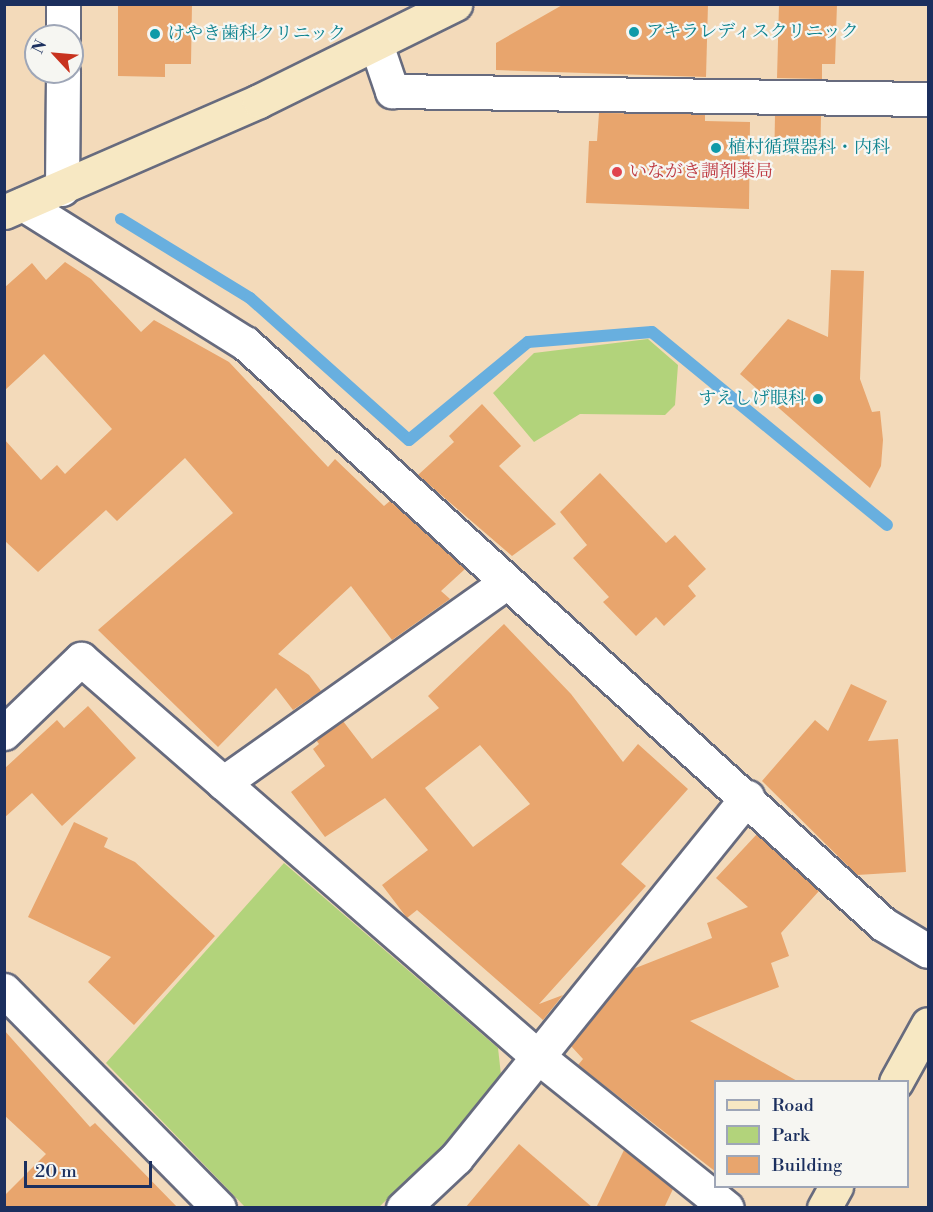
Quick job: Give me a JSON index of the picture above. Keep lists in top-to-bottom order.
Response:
{
  "places": [
    "アキラレディスクリニック",
    "けやき歯科クリニック",
    "植村循環器科・内科",
    "いながき調剤薬局",
    "すえしげ眼科"
  ],
  "legend": ["Road", "Park", "Building"],
  "scale_bar": "20 m",
  "north": "top left"
}
